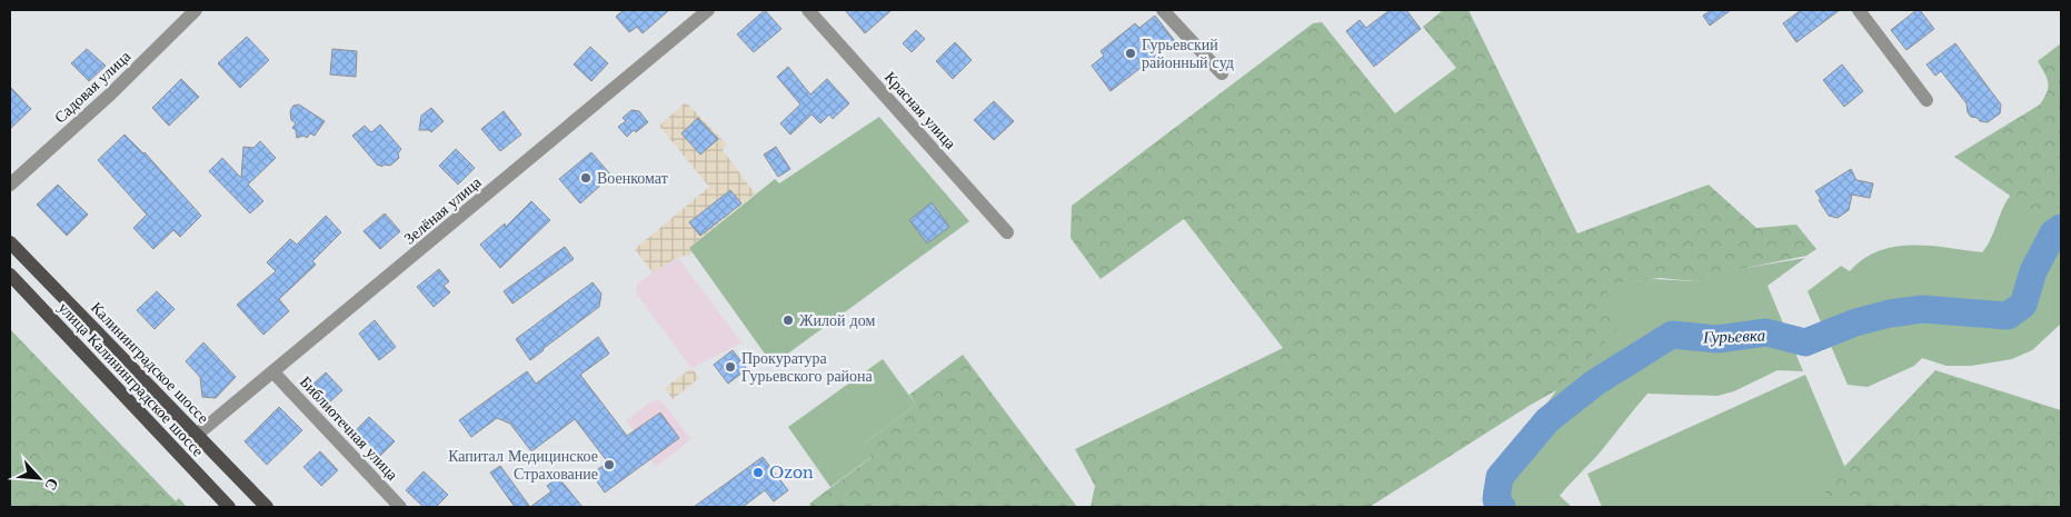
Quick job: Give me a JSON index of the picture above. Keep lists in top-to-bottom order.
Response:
{
  "streets": {
    "main road": ["Калининградское шоссе", "улица Калининградское шоссе"],
    "street": [
      "Садовая улица",
      "Красная улица",
      "Зелёная улица",
      "Библиотечная улица"
    ]
  },
  "crossings": [
    ["Зелёная улица", "Калининградское шоссе"],
    ["Зелёная улица", "Библиотечная улица"]
  ],
  "water": ["Гурьевка"],
  "places": [
    "Гурьевский районный суд",
    "Военкомат",
    "Жилой дом",
    "Прокуратура Гурьевского района",
    "Капитал Медицинское Страхование",
    "Ozon"
  ],
  "north": "bottom right"
}
